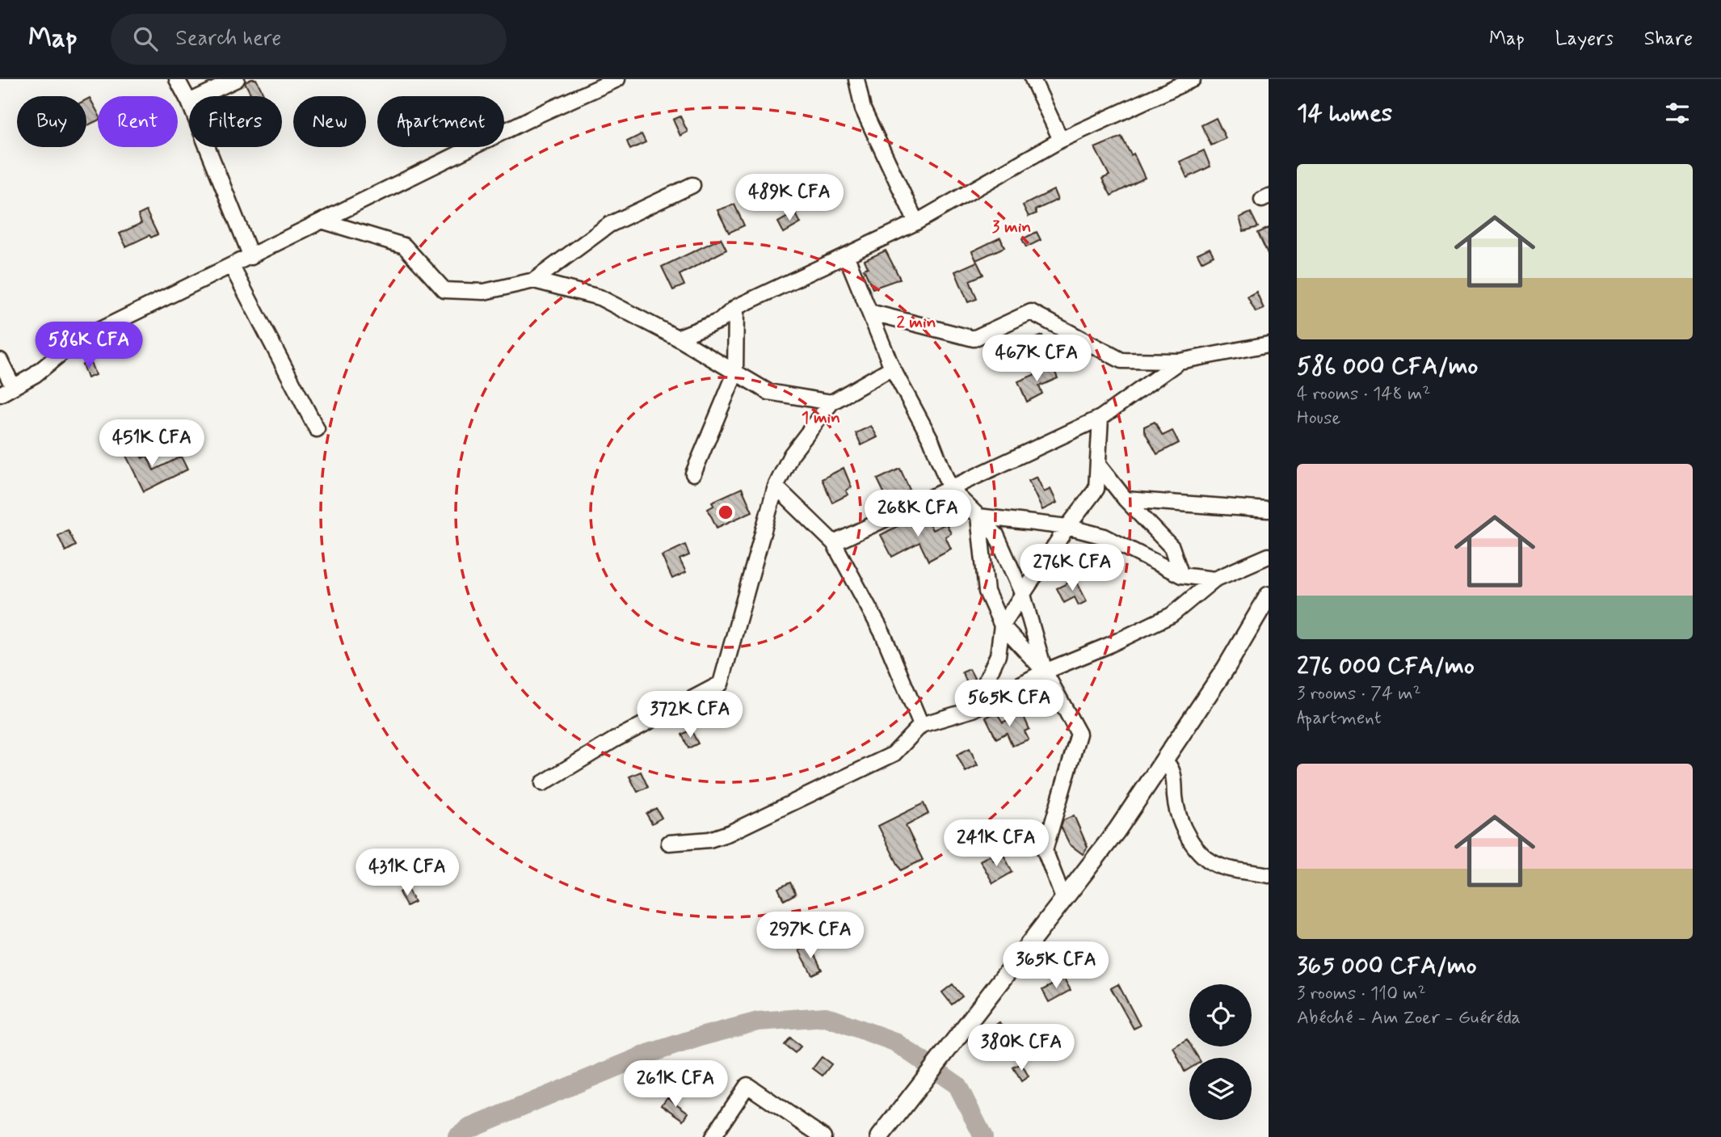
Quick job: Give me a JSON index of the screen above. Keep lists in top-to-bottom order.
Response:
{
  "page": {
    "header": "Map",
    "search": "Search here",
    "nav": ["Map", "Layers", "Share"],
    "heading": "14 homes",
    "chip": [
      "Buy",
      "Rent",
      "Filters",
      "New",
      "Apartment"
    ],
    "list": [
      {
        "name": "586 000 CFA/mo",
        "note": "4 rooms · 148 m² · House"
      },
      {
        "name": "276 000 CFA/mo",
        "note": "3 rooms · 74 m² · Apartment"
      },
      {
        "name": "365 000 CFA/mo",
        "note": "3 rooms · 110 m² · Abéché - Am Zoer - Guéréda"
      }
    ],
    "price": [
      "489K CFA",
      "586K CFA",
      "467K CFA",
      "451K CFA",
      "268K CFA",
      "276K CFA",
      "565K CFA",
      "372K CFA",
      "241K CFA",
      "431K CFA",
      "297K CFA",
      "365K CFA",
      "380K CFA",
      "261K CFA"
    ]
  },
  "rings": ["3 min", "2 min", "1 min"]
}
